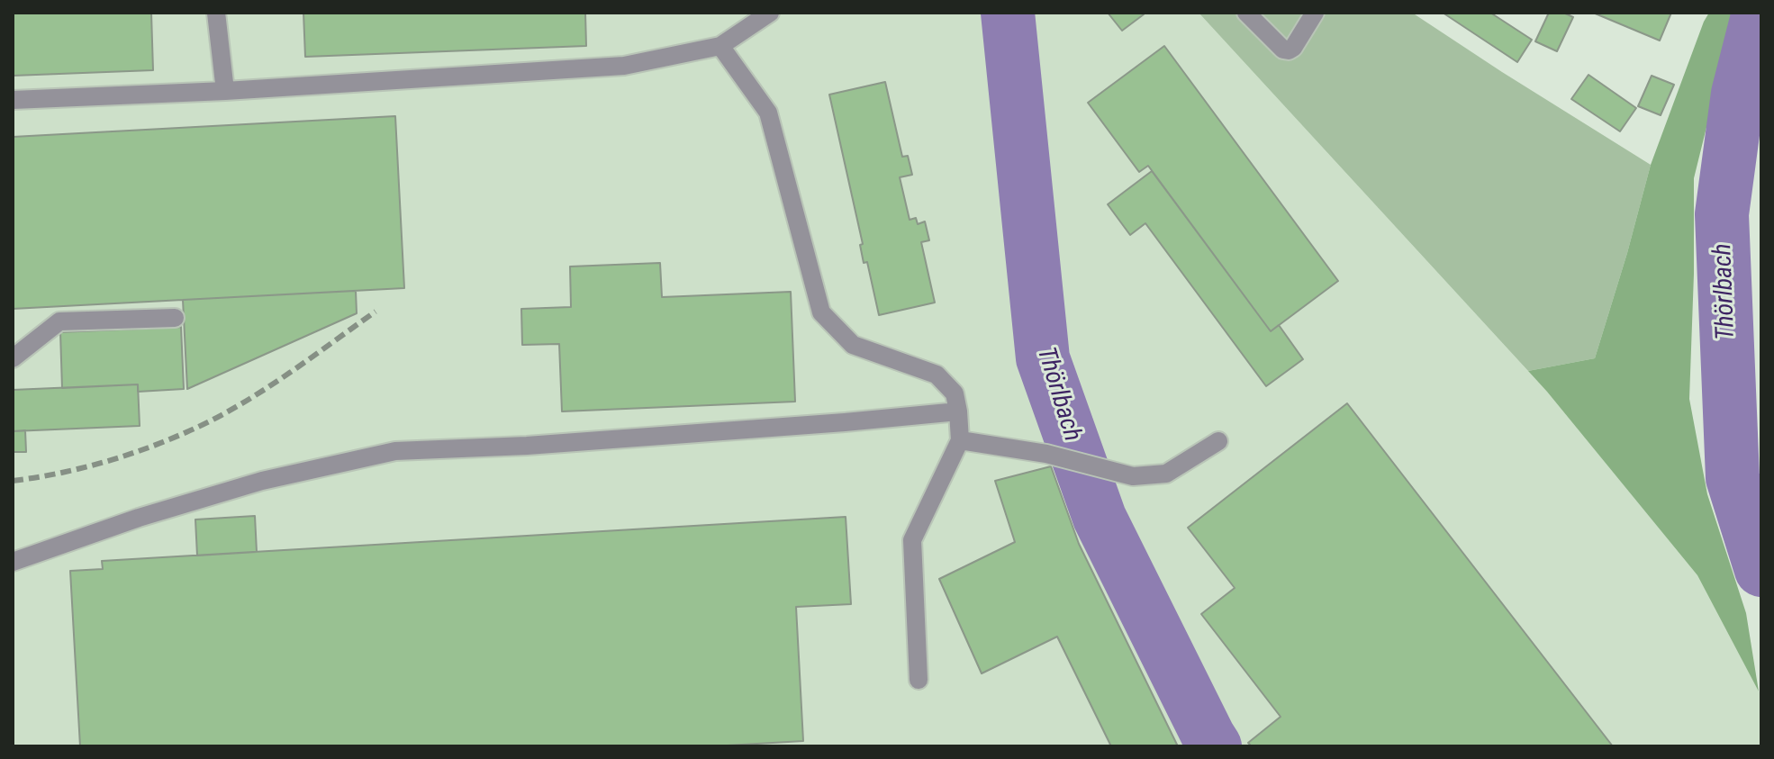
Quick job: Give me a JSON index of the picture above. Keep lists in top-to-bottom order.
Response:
{
  "water": ["Thörlbach"]
}
